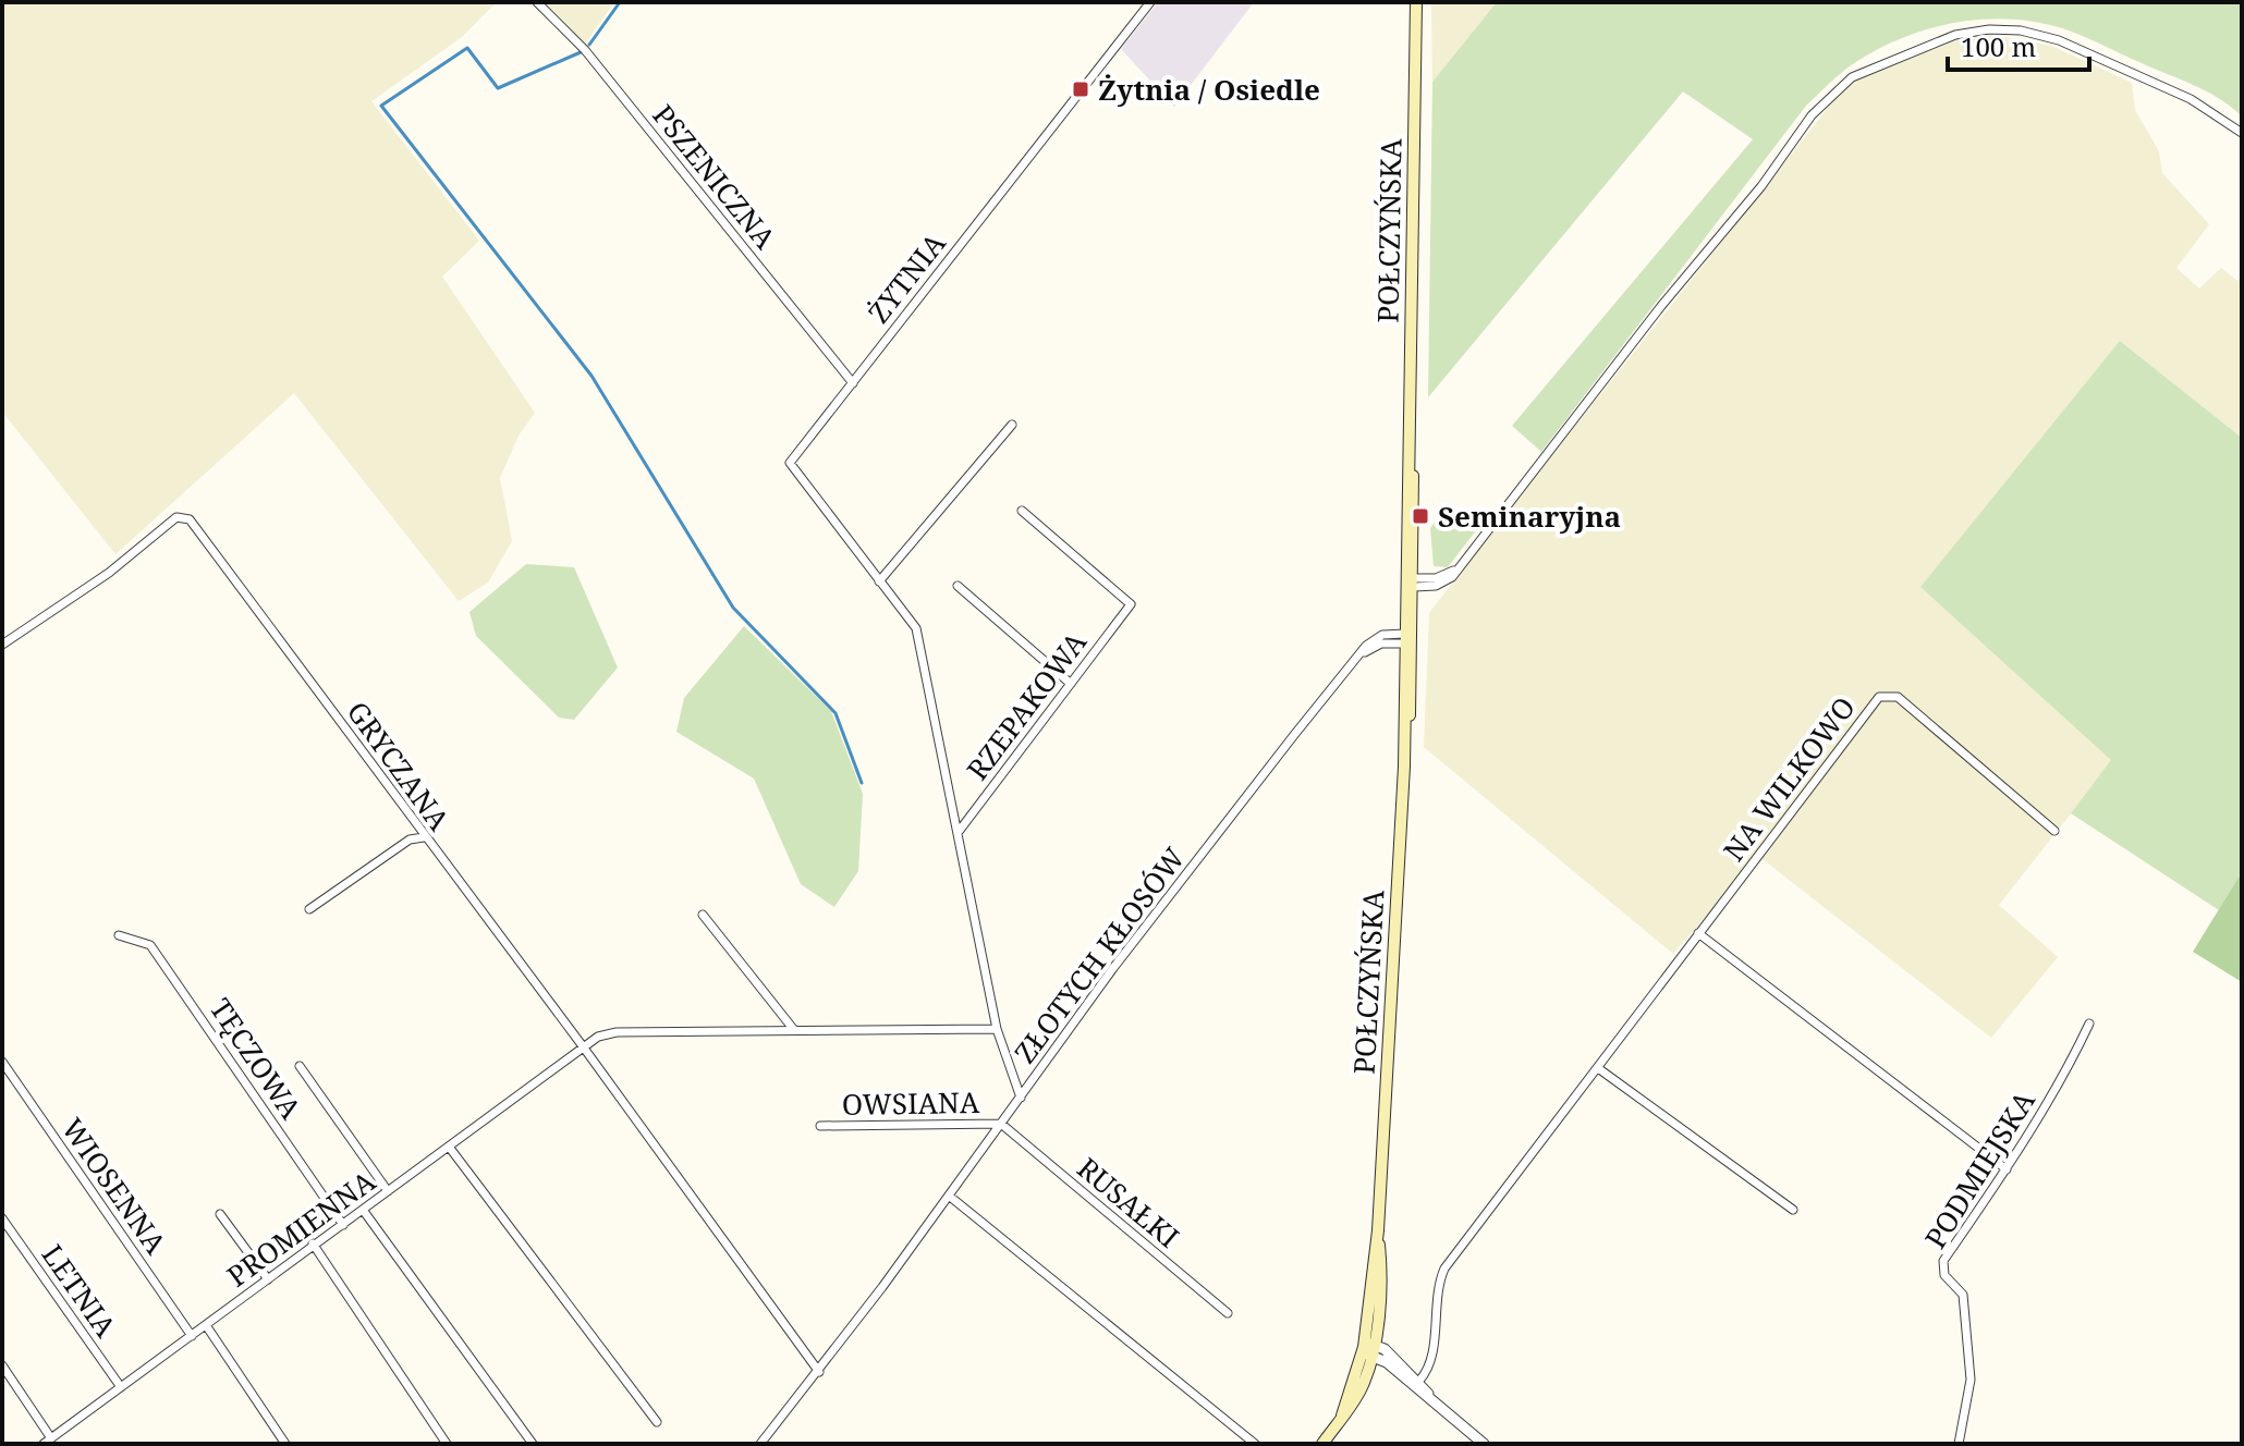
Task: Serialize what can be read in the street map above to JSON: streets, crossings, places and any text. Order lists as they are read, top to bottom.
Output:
{
  "streets": {
    "main road": ["POŁCZYŃSKA"],
    "street": [
      "PSZENICZNA",
      "ŻYTNIA",
      "RZEPAKOWA",
      "GRYCZANA",
      "NA WILKOWO",
      "ZŁOTYCH KŁOSÓW",
      "TĘCZOWA",
      "OWSIANA",
      "PODMIEJSKA",
      "WIOSENNA",
      "RUSAŁKI",
      "PROMIENNA",
      "LETNIA"
    ]
  },
  "crossings": [
    ["PSZENICZNA", "ŻYTNIA"],
    ["POŁCZYŃSKA", "ZŁOTYCH KŁOSÓW"],
    ["ŻYTNIA", "RZEPAKOWA"],
    ["ŻYTNIA", "ZŁOTYCH KŁOSÓW"],
    ["GRYCZANA", "ZŁOTYCH KŁOSÓW"],
    ["GRYCZANA", "PROMIENNA"],
    ["ZŁOTYCH KŁOSÓW", "OWSIANA"],
    ["ZŁOTYCH KŁOSÓW", "RUSAŁKI"],
    ["TĘCZOWA", "PROMIENNA"],
    ["OWSIANA", "RUSAŁKI"],
    ["WIOSENNA", "PROMIENNA"],
    ["PROMIENNA", "LETNIA"]
  ],
  "places": {
    "transit": ["Żytnia / Osiedle", "Seminaryjna"]
  },
  "scale_bar": "100 m"
}
